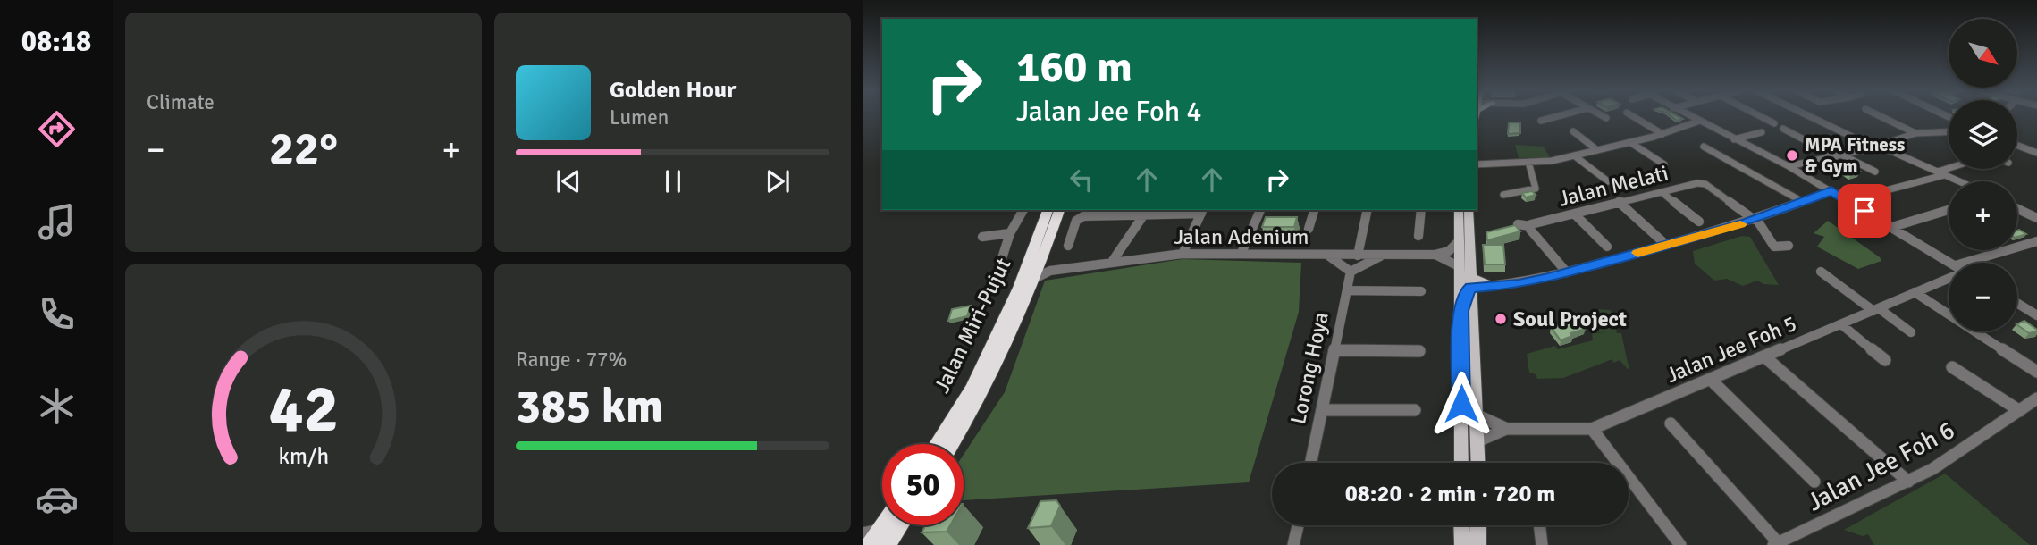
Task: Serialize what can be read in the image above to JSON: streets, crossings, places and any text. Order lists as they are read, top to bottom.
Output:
{
  "streets": {
    "highway": ["Jalan Miri-Pujut"],
    "street": [
      "Jalan Melati",
      "Jalan Adenium",
      "Jalan Jee Foh 5",
      "Lorong Hoya",
      "Jalan Jee Foh 6"
    ]
  },
  "crossings": [
    ["Jalan Adenium", "Jalan Miri-Pujut"]
  ],
  "places": ["MPA Fitness & Gym", "Soul Project"],
  "north": "bottom right",
  "page": {
    "tabs": "08:18",
    "tile": [
      "Climate",
      ["Range · 77%", "385 km"]
    ],
    "map_buttons": ["+", "−"],
    "turn": ["160 m", "Jalan Jee Foh 4"],
    "song": ["Golden Hour", "Lumen"],
    "heat": ["−", "22°", "+"],
    "limit": "50",
    "trip": "08:20 · 2 min · 720 m",
    "gauge": ["42", "km/h"]
  }
}
